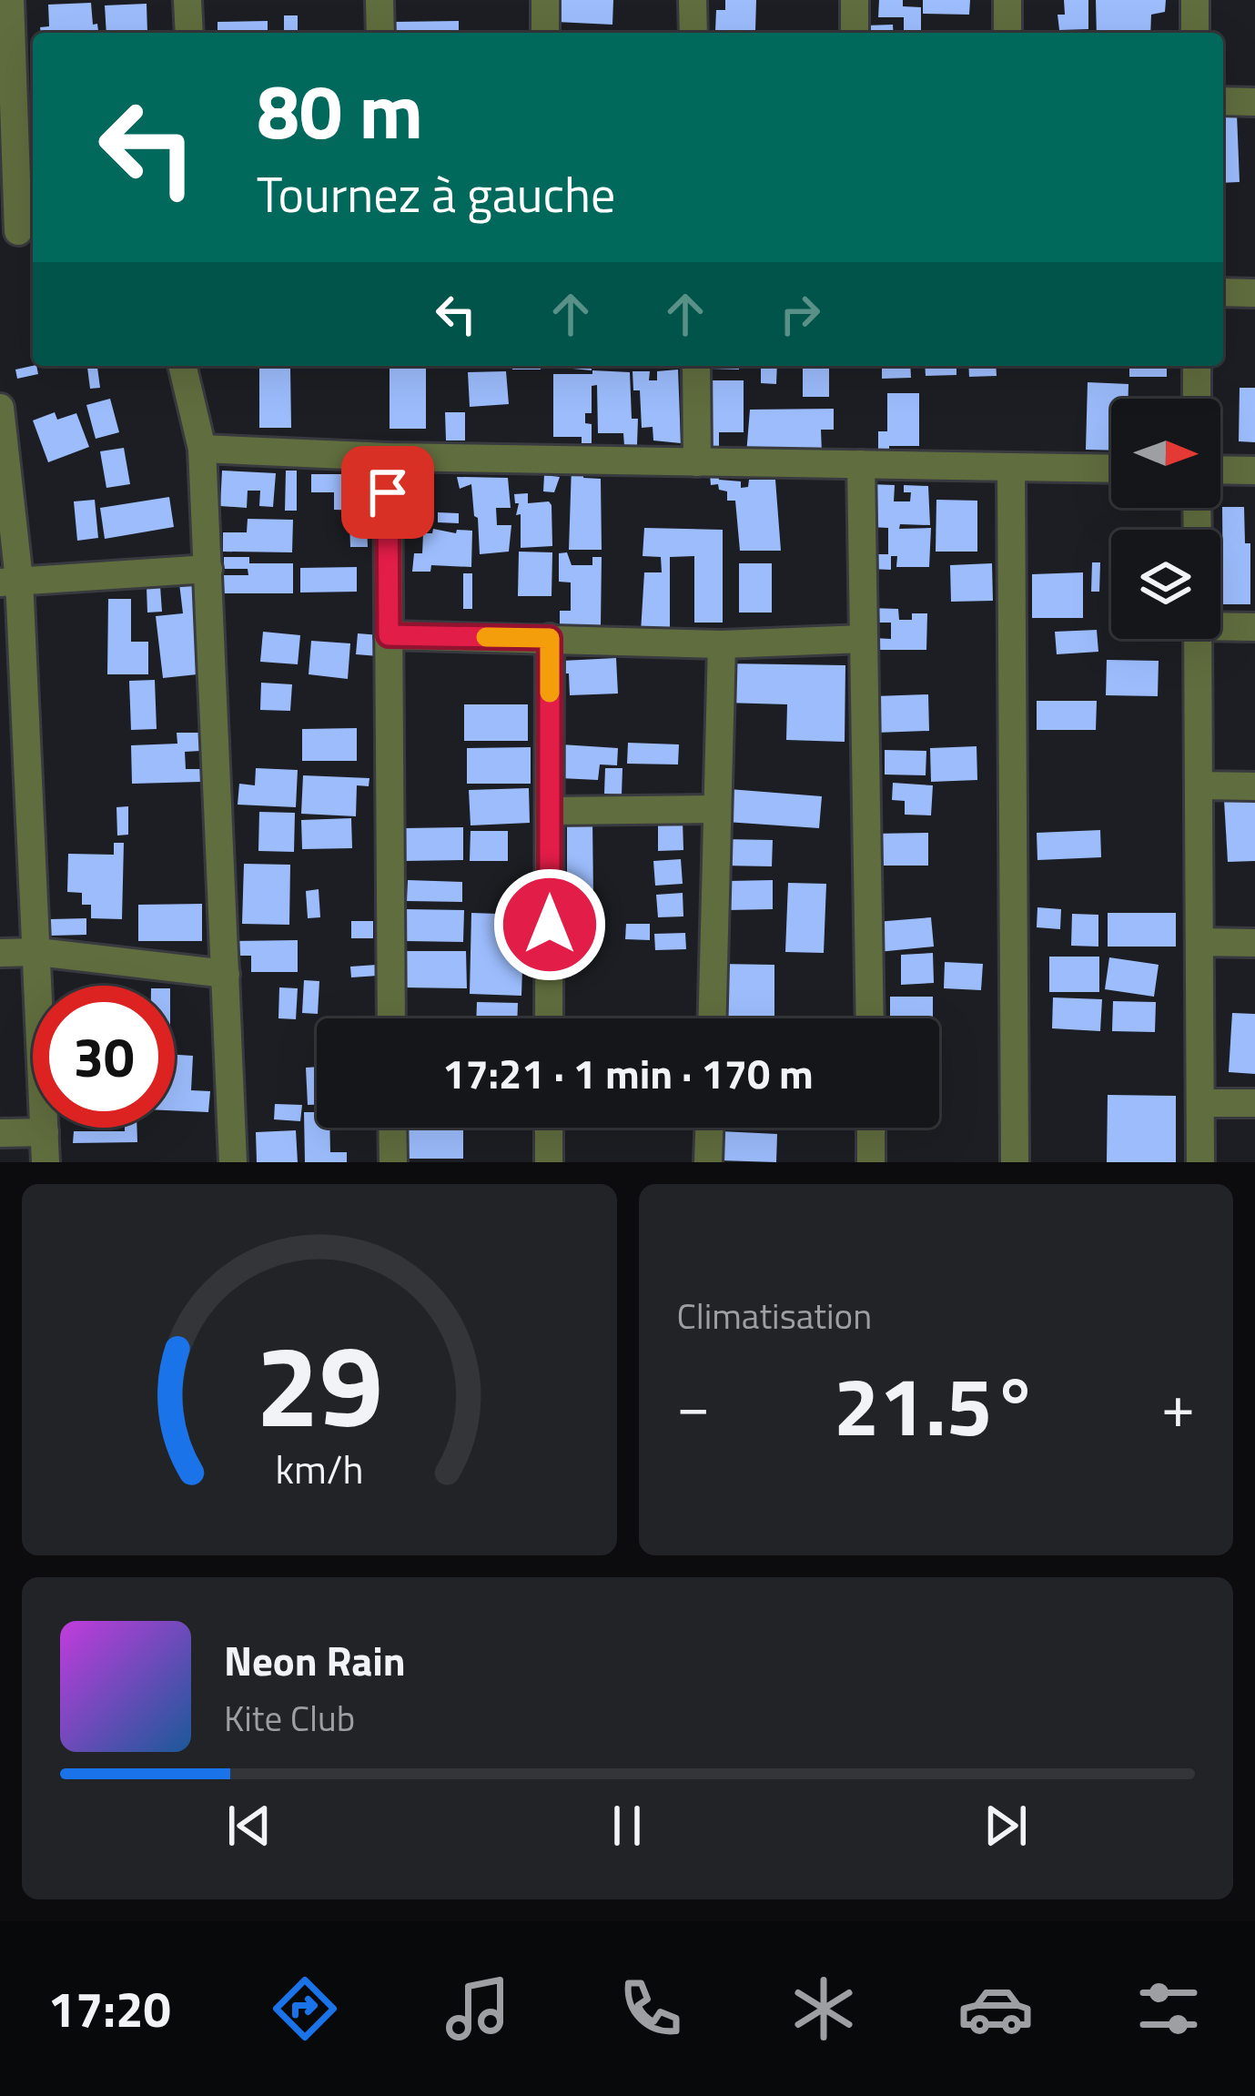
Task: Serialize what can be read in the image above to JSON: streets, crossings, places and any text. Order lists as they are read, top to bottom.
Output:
{
  "north": "right",
  "page": {
    "turn": ["80 m", "Tournez à gauche"],
    "limit": "30",
    "trip": "17:21 · 1 min · 170 m",
    "tile": "Climatisation",
    "heat": ["−", "21.5°", "+"],
    "song": ["Neon Rain", "Kite Club"],
    "tabs": "17:20",
    "gauge": ["29", "km/h"]
  }
}
